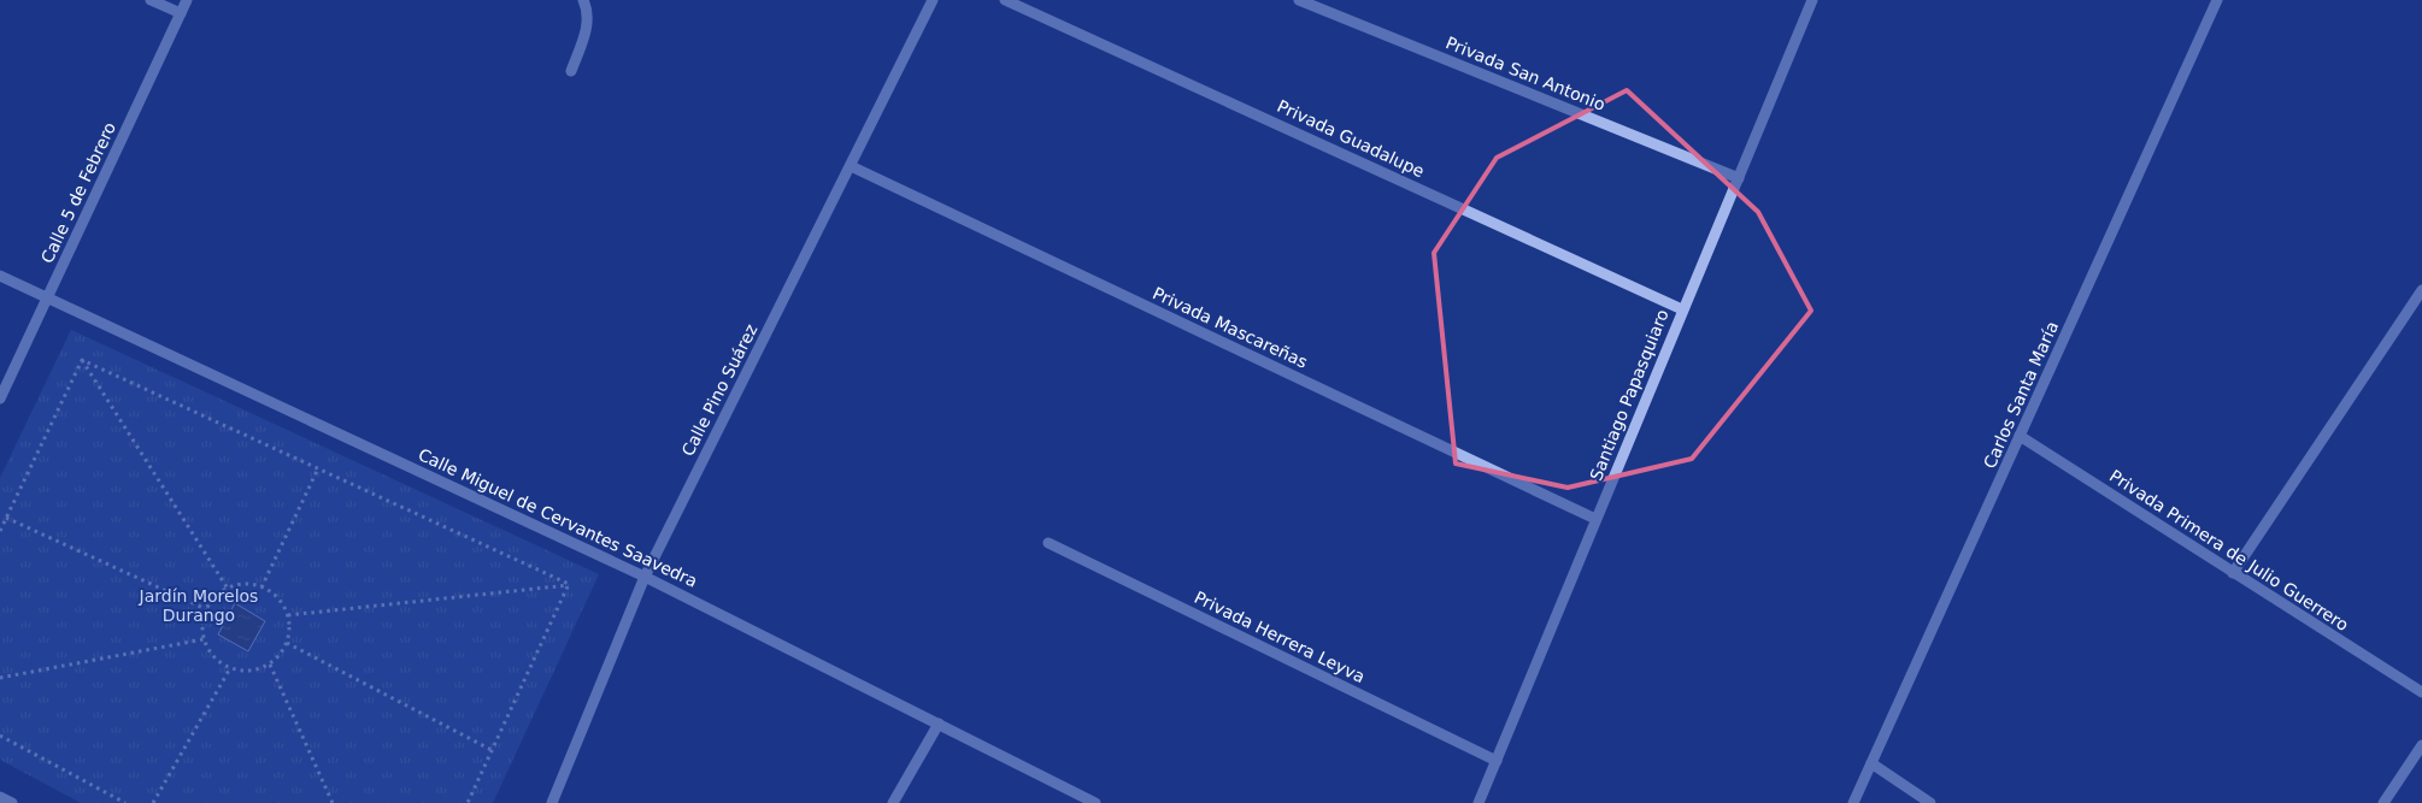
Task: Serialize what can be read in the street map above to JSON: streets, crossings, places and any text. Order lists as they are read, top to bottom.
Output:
{
  "streets": {
    "street": [
      "Privada San Antonio",
      "Privada Guadalupe",
      "Calle 5 de Febrero",
      "Privada Mascareñas",
      "Calle Pino Suárez",
      "Santiago Papasquiaro",
      "Carlos Santa María",
      "Calle Miguel de Cervantes Saavedra",
      "Privada Primera de Julio Guerrero",
      "Privada Herrera Leyva"
    ]
  },
  "crossings": [
    ["Privada San Antonio", "Santiago Papasquiaro"],
    ["Privada Guadalupe", "Santiago Papasquiaro"],
    ["Calle 5 de Febrero", "Calle Miguel de Cervantes Saavedra"],
    ["Privada Mascareñas", "Calle Pino Suárez"],
    ["Privada Mascareñas", "Santiago Papasquiaro"],
    ["Calle Pino Suárez", "Calle Miguel de Cervantes Saavedra"],
    ["Santiago Papasquiaro", "Privada Herrera Leyva"],
    ["Carlos Santa María", "Privada Primera de Julio Guerrero"]
  ],
  "parks": ["Jardín Morelos Durango"]
}
